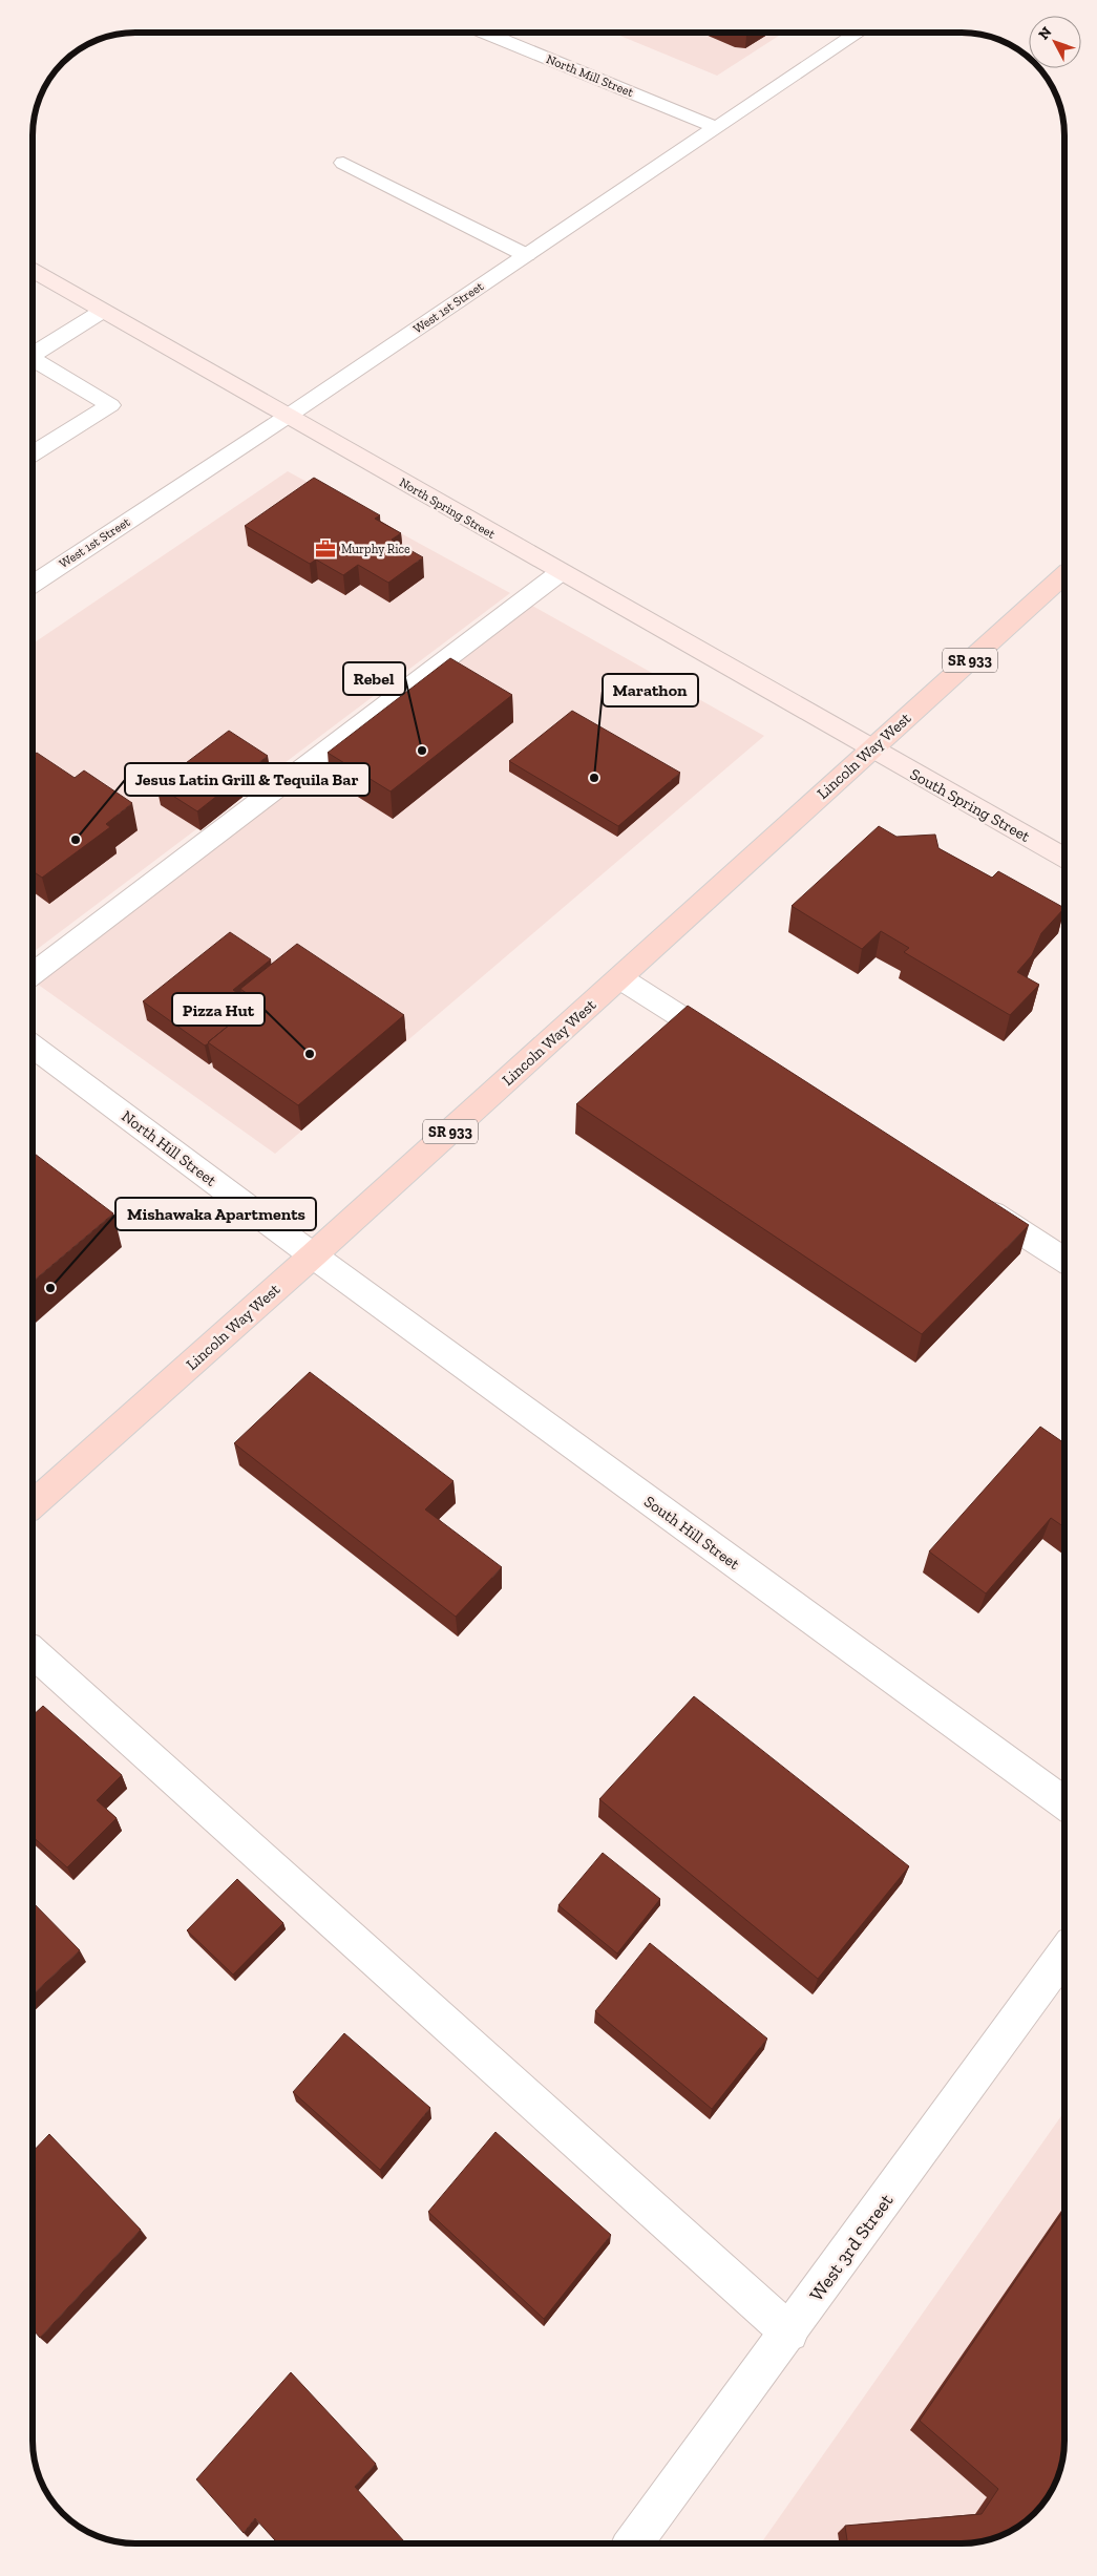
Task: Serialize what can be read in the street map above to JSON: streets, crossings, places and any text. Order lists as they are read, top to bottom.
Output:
{
  "streets": {
    "main road": ["SR 933", "Lincoln Way West"],
    "street": [
      "North Mill Street",
      "West 1st Street",
      "North Spring Street",
      "South Spring Street",
      "North Hill Street",
      "South Hill Street",
      "West 3rd Street"
    ]
  },
  "crossings": [
    ["North Mill Street", "West 1st Street"],
    ["West 1st Street", "North Spring Street"],
    ["North Spring Street", "Lincoln Way West"],
    ["North Spring Street", "South Spring Street"],
    ["Lincoln Way West", "South Spring Street"],
    ["Lincoln Way West", "North Hill Street"],
    ["Lincoln Way West", "South Hill Street"],
    ["North Hill Street", "South Hill Street"]
  ],
  "places": {
    "office": ["Murphy Rice"],
    "other": [
      "Rebel",
      "Marathon",
      "Jesus Latin Grill & Tequila Bar",
      "Pizza Hut",
      "Mishawaka Apartments"
    ]
  },
  "north": "top left"
}
